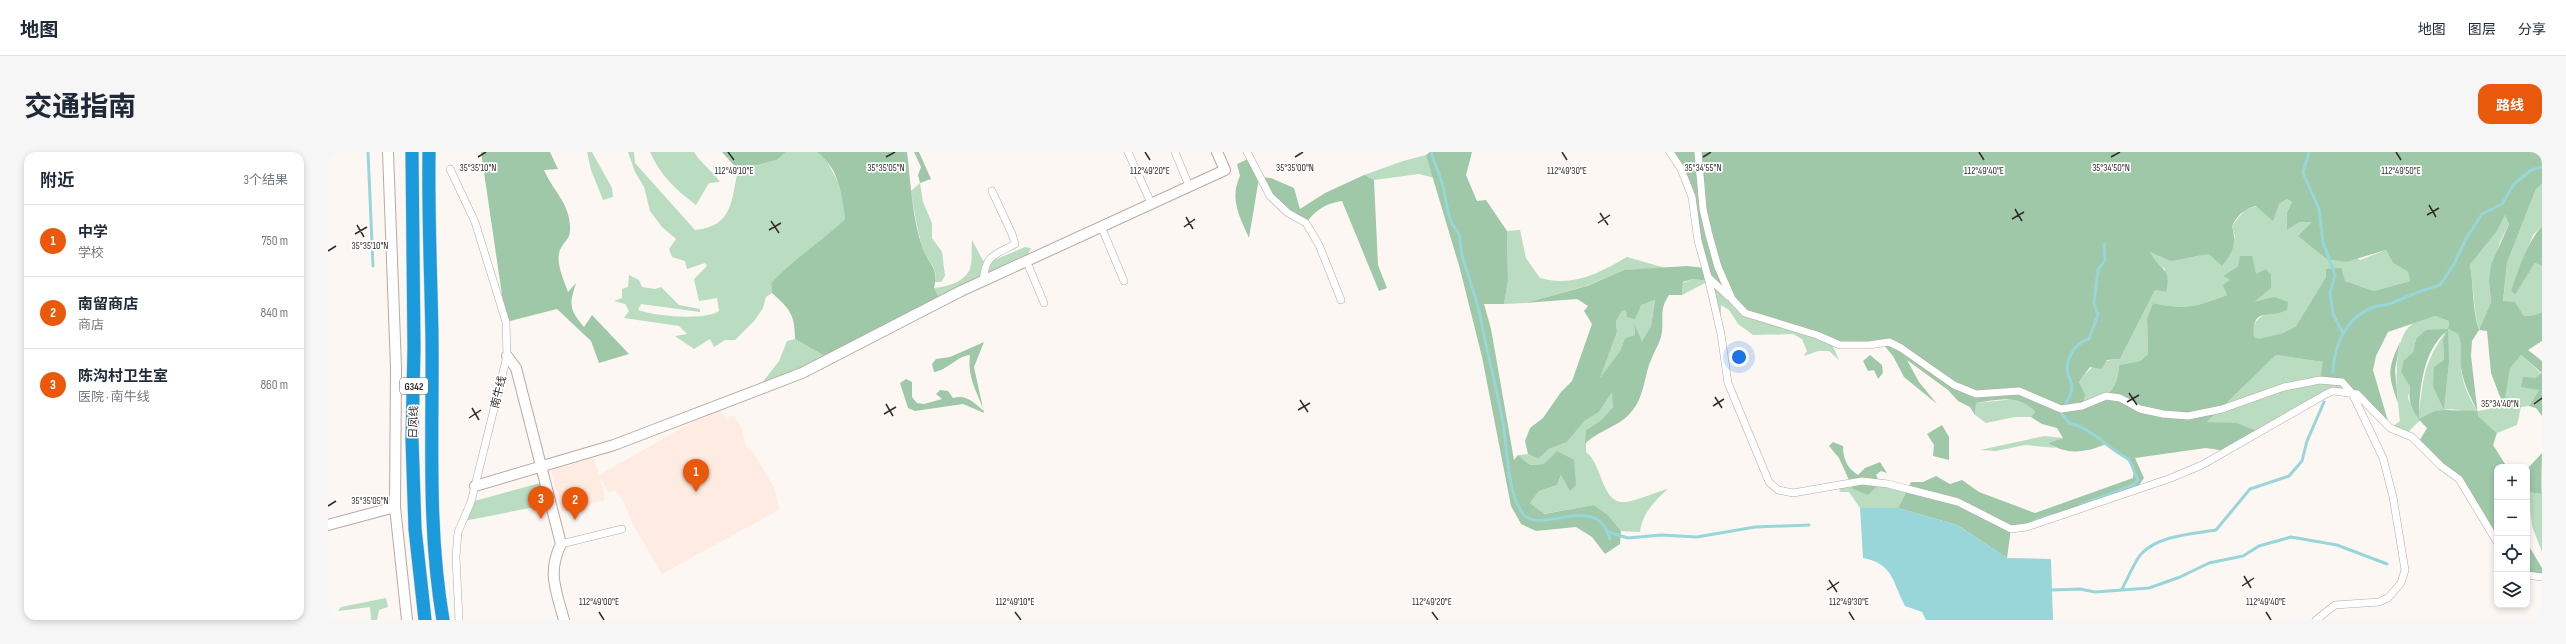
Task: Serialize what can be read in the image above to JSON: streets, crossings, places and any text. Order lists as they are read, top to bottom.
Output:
{
  "streets": {
    "highway": ["G342", "日凤线"],
    "street": ["南牛线"]
  },
  "page": {
    "header": "地图",
    "nav": ["地图", "图层", "分享"],
    "title": "交通指南",
    "buttons": "路线",
    "heading": ["附近", "3个结果"],
    "list": [
      {
        "mark": "1",
        "name": "中学",
        "note": "学校",
        "value": "750 m"
      },
      {
        "mark": "2",
        "name": "南留商店",
        "note": "商店",
        "value": "840 m"
      },
      {
        "mark": "3",
        "name": "陈沟村卫生室",
        "note": "医院 · 南牛线",
        "value": "860 m"
      }
    ],
    "pins": ["1", "3", "2"],
    "map_buttons": ["+", "−"]
  },
  "coordinates": [
    "35°35'10\"N",
    "35°34'50\"N",
    "35°35'05\"N",
    "35°35'00\"N",
    "35°34'55\"N",
    "112°49'10\"E",
    "112°49'20\"E",
    "112°49'30\"E",
    "112°49'40\"E",
    "112°49'50\"E",
    "35°34'40\"N",
    "112°49'00\"E"
  ]
}
